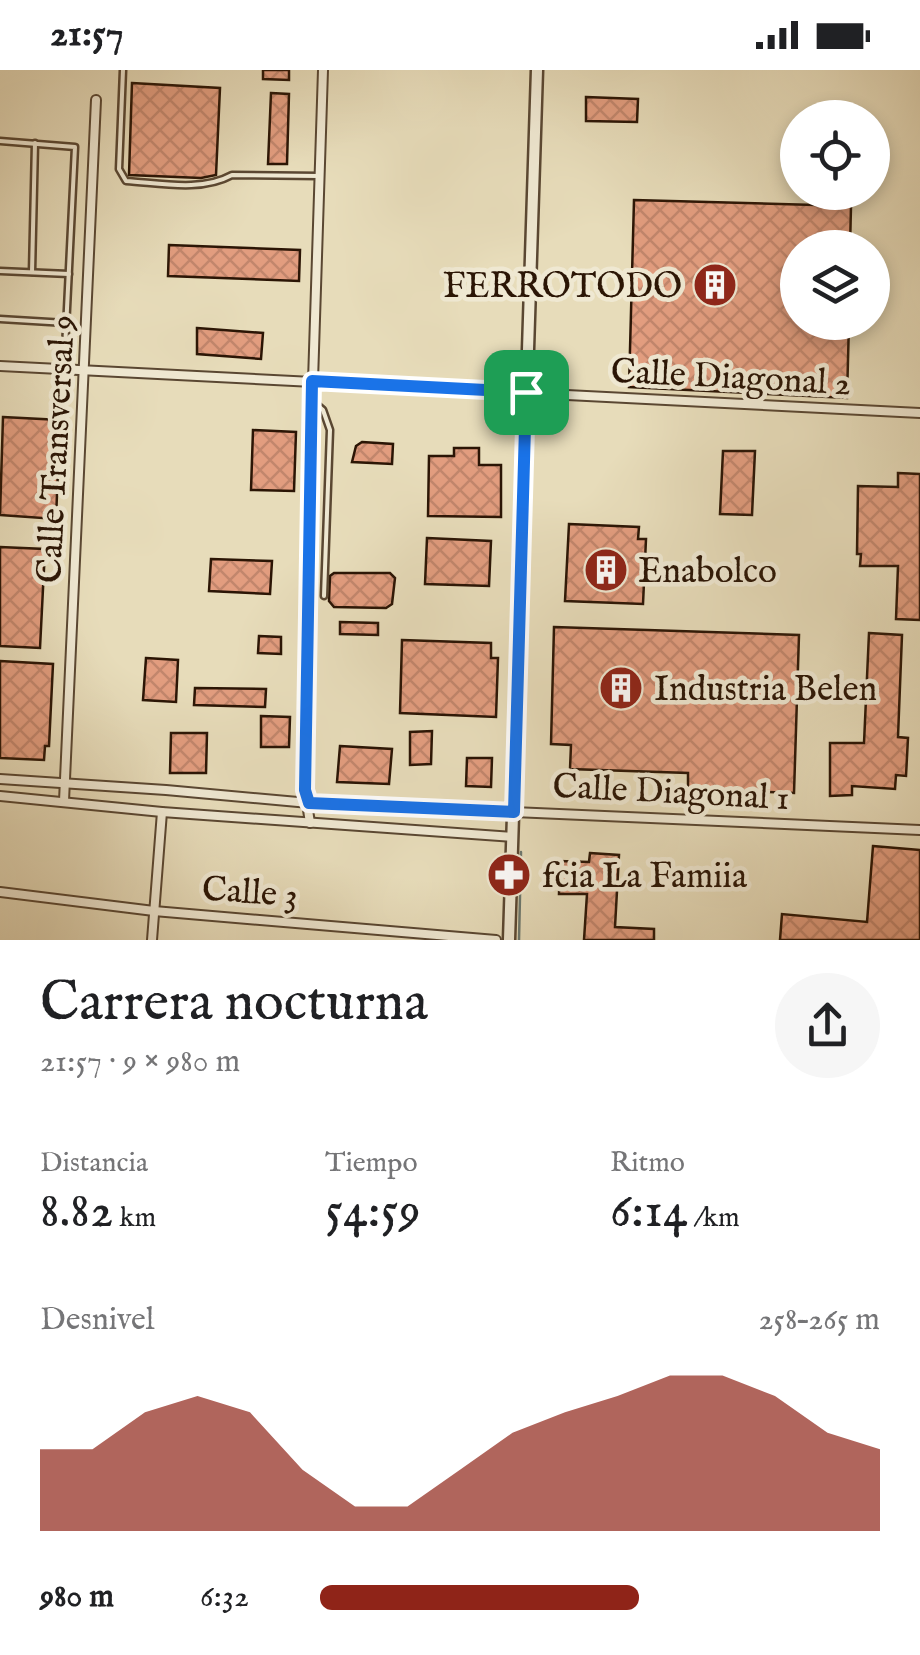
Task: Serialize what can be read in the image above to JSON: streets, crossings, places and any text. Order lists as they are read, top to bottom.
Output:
{
  "streets": {
    "street": [
      "Calle Diagonal 2",
      "Calle Transversal 9",
      "Calle Diagonal 1",
      "Calle 3"
    ]
  },
  "crossings": [
    ["Calle Diagonal 2", "Calle Transversal 9"],
    ["Calle Transversal 9", "Calle Diagonal 1"]
  ],
  "places": {
    "building": ["FERROTODO", "Enabolco", "Industria Belen"],
    "pharmacy": ["fcia La Famiia"]
  },
  "page": {
    "status": "21:57",
    "heading": ["Carrera nocturna", "21:57 · 9 × 980 m"],
    "stats": [
      ["Distancia", "8.82 km"],
      ["Tiempo", "54:59"],
      ["Ritmo", "6:14 /km"]
    ],
    "chart": ["Desnivel", "258–265 m"],
    "list": [
      {
        "name": "980 m",
        "note": "6:32"
      }
    ]
  }
}
